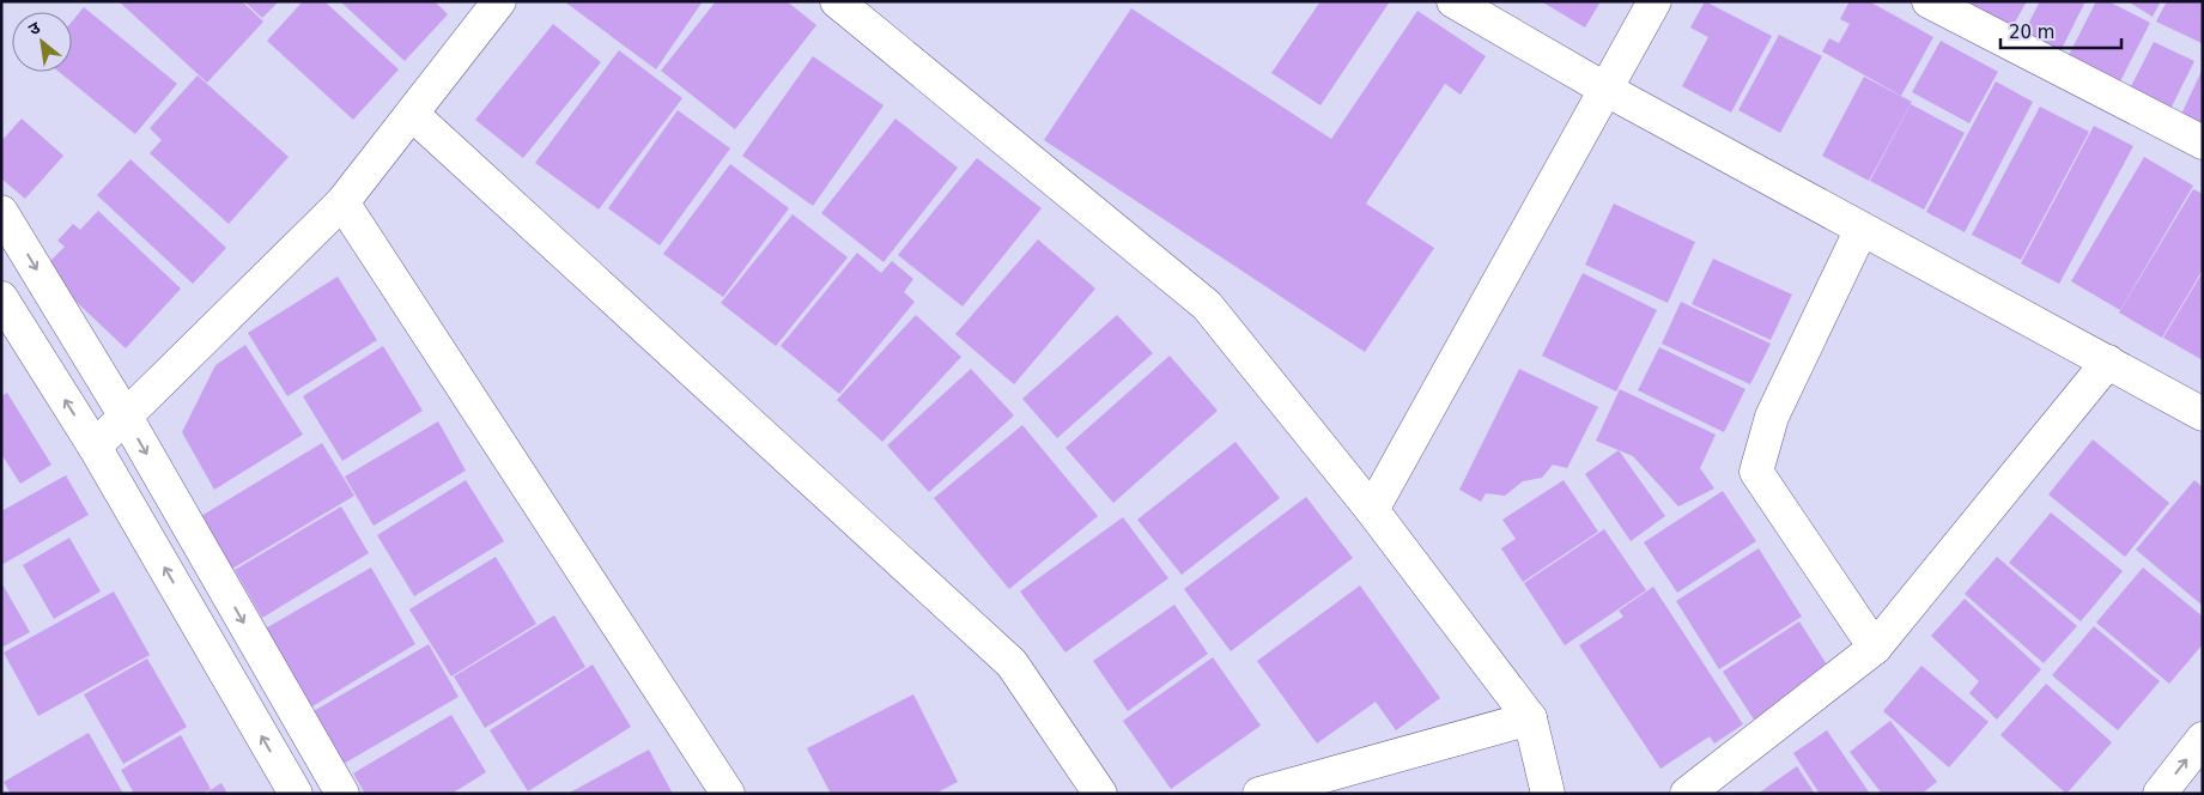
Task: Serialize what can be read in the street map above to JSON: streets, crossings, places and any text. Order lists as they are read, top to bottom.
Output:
{
  "scale_bar": "20 m",
  "north": "top left"
}
